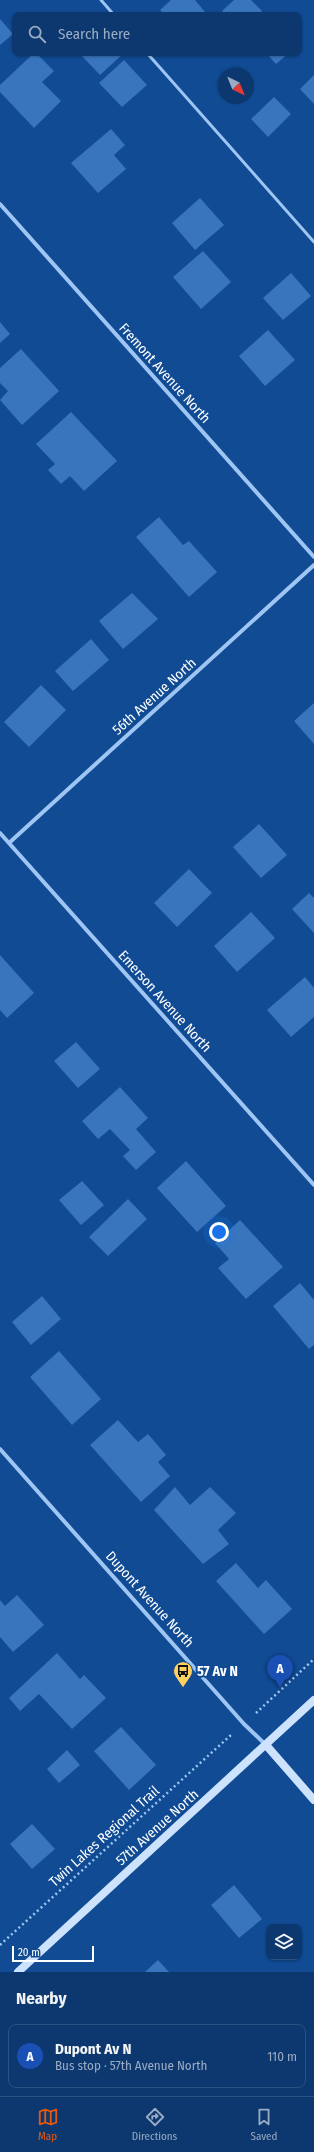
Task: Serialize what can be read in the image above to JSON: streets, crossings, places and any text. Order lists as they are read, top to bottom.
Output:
{
  "streets": {
    "street": [
      "Fremont Avenue North",
      "56th Avenue North",
      "Emerson Avenue North",
      "Dupont Avenue North",
      "57th Avenue North"
    ],
    "path": ["Twin Lakes Regional Trail"]
  },
  "crossings": [
    ["56th Avenue North", "Emerson Avenue North"],
    ["Dupont Avenue North", "57th Avenue North"]
  ],
  "places": {
    "bus stop": ["57 Av N"]
  },
  "scale_bar": "20 m",
  "north": "bottom right",
  "page": {
    "search": "Search here",
    "pins": "A",
    "scale": "20 m",
    "heading": "Nearby",
    "list": [
      {
        "mark": "A",
        "name": "Dupont Av N",
        "note": "Bus stop · 57th Avenue North",
        "value": "110 m"
      }
    ],
    "nav": ["Map", "Directions", "Saved"]
  }
}
